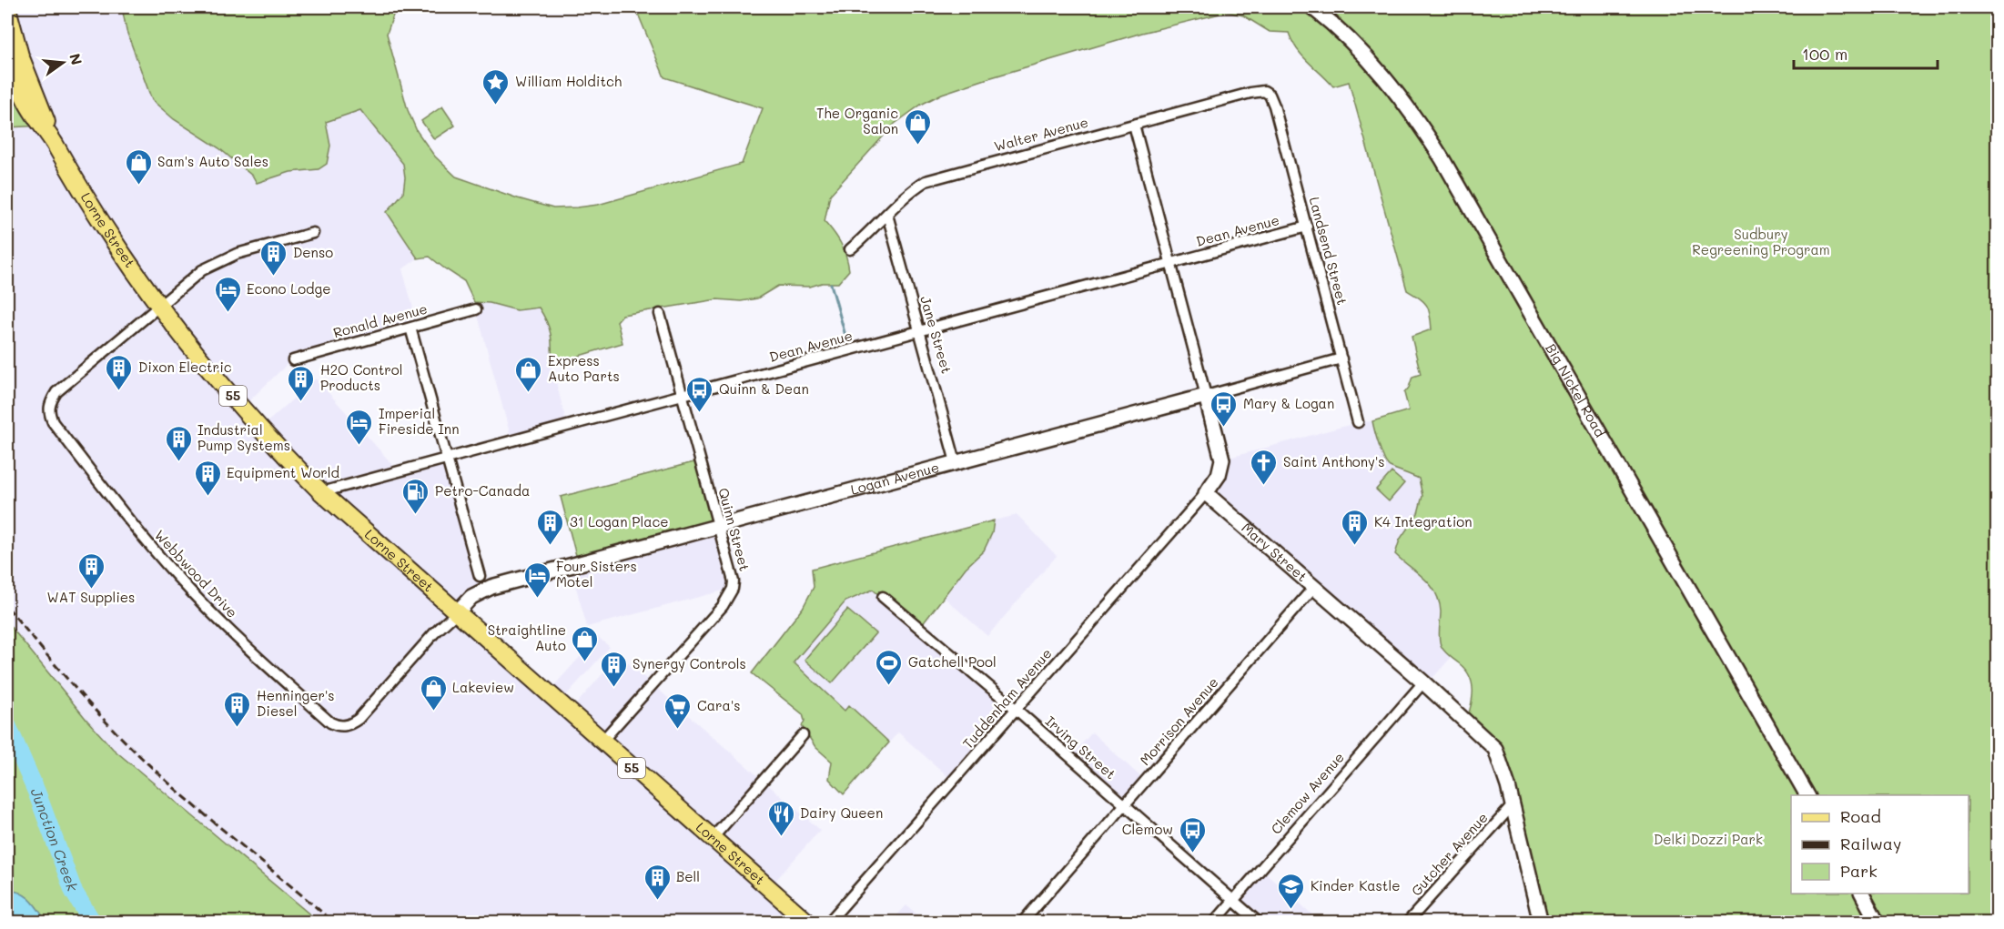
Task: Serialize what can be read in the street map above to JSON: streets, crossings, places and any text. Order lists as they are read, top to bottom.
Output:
{
  "streets": {
    "main road": ["Lorne Street", "55"],
    "street": [
      "Walter Avenue",
      "Dean Avenue",
      "Landsend Street",
      "Ronald Avenue",
      "Jane Street",
      "Big Nickel Road",
      "Logan Avenue",
      "Quinn Street",
      "Mary Street",
      "Webbwood Drive",
      "Tuddenham Avenue",
      "Morrison Avenue",
      "Irving Street",
      "Clemow Avenue",
      "Gutcher Avenue"
    ]
  },
  "crossings": [
    ["Walter Avenue", "Landsend Street"],
    ["Walter Avenue", "Jane Street"],
    ["Lorne Street", "Dean Avenue"],
    ["Lorne Street", "Logan Avenue"],
    ["Lorne Street", "Quinn Street"],
    ["Lorne Street", "Webbwood Drive"],
    ["Dean Avenue", "Landsend Street"],
    ["Dean Avenue", "Jane Street"],
    ["Dean Avenue", "Quinn Street"],
    ["Landsend Street", "Logan Avenue"],
    ["Jane Street", "Logan Avenue"],
    ["Logan Avenue", "Quinn Street"],
    ["Logan Avenue", "Webbwood Drive"],
    ["Mary Street", "Tuddenham Avenue"],
    ["Mary Street", "Morrison Avenue"],
    ["Mary Street", "Clemow Avenue"],
    ["Mary Street", "Gutcher Avenue"],
    ["Tuddenham Avenue", "Irving Street"],
    ["Morrison Avenue", "Irving Street"],
    ["Irving Street", "Clemow Avenue"]
  ],
  "water": ["Junction Creek"],
  "parks": ["Sudbury Regreening Program", "Delki Dozzi Park"],
  "places": {
    "place": ["William Holditch"],
    "shop": [
      "The Organic Salon",
      "Sam's Auto Sales",
      "Express Auto Parts",
      "Straightline Auto",
      "Lakeview"
    ],
    "building": [
      "Denso",
      "Dixon Electric",
      "H2O Control Products",
      "Industrial Pump Systems",
      "Equipment World",
      "31 Logan Place",
      "K4 Integration",
      "WAT Supplies",
      "Synergy Controls",
      "Henninger's Diesel",
      "Bell"
    ],
    "hotel": ["Econo Lodge", "Imperial Fireside Inn", "Four Sisters Motel"],
    "bus stop": ["Quinn & Dean", "Mary & Logan", "Clemow"],
    "church": ["Saint Anthony's"],
    "fuel station": ["Petro-Canada"],
    "sports": ["Gatchell Pool"],
    "supermarket": ["Cara's"],
    "restaurant": ["Dairy Queen"],
    "school or university": ["Kinder Kastle"]
  },
  "legend": ["Road", "Railway", "Park"],
  "scale_bar": "100 m",
  "north": "right"
}
